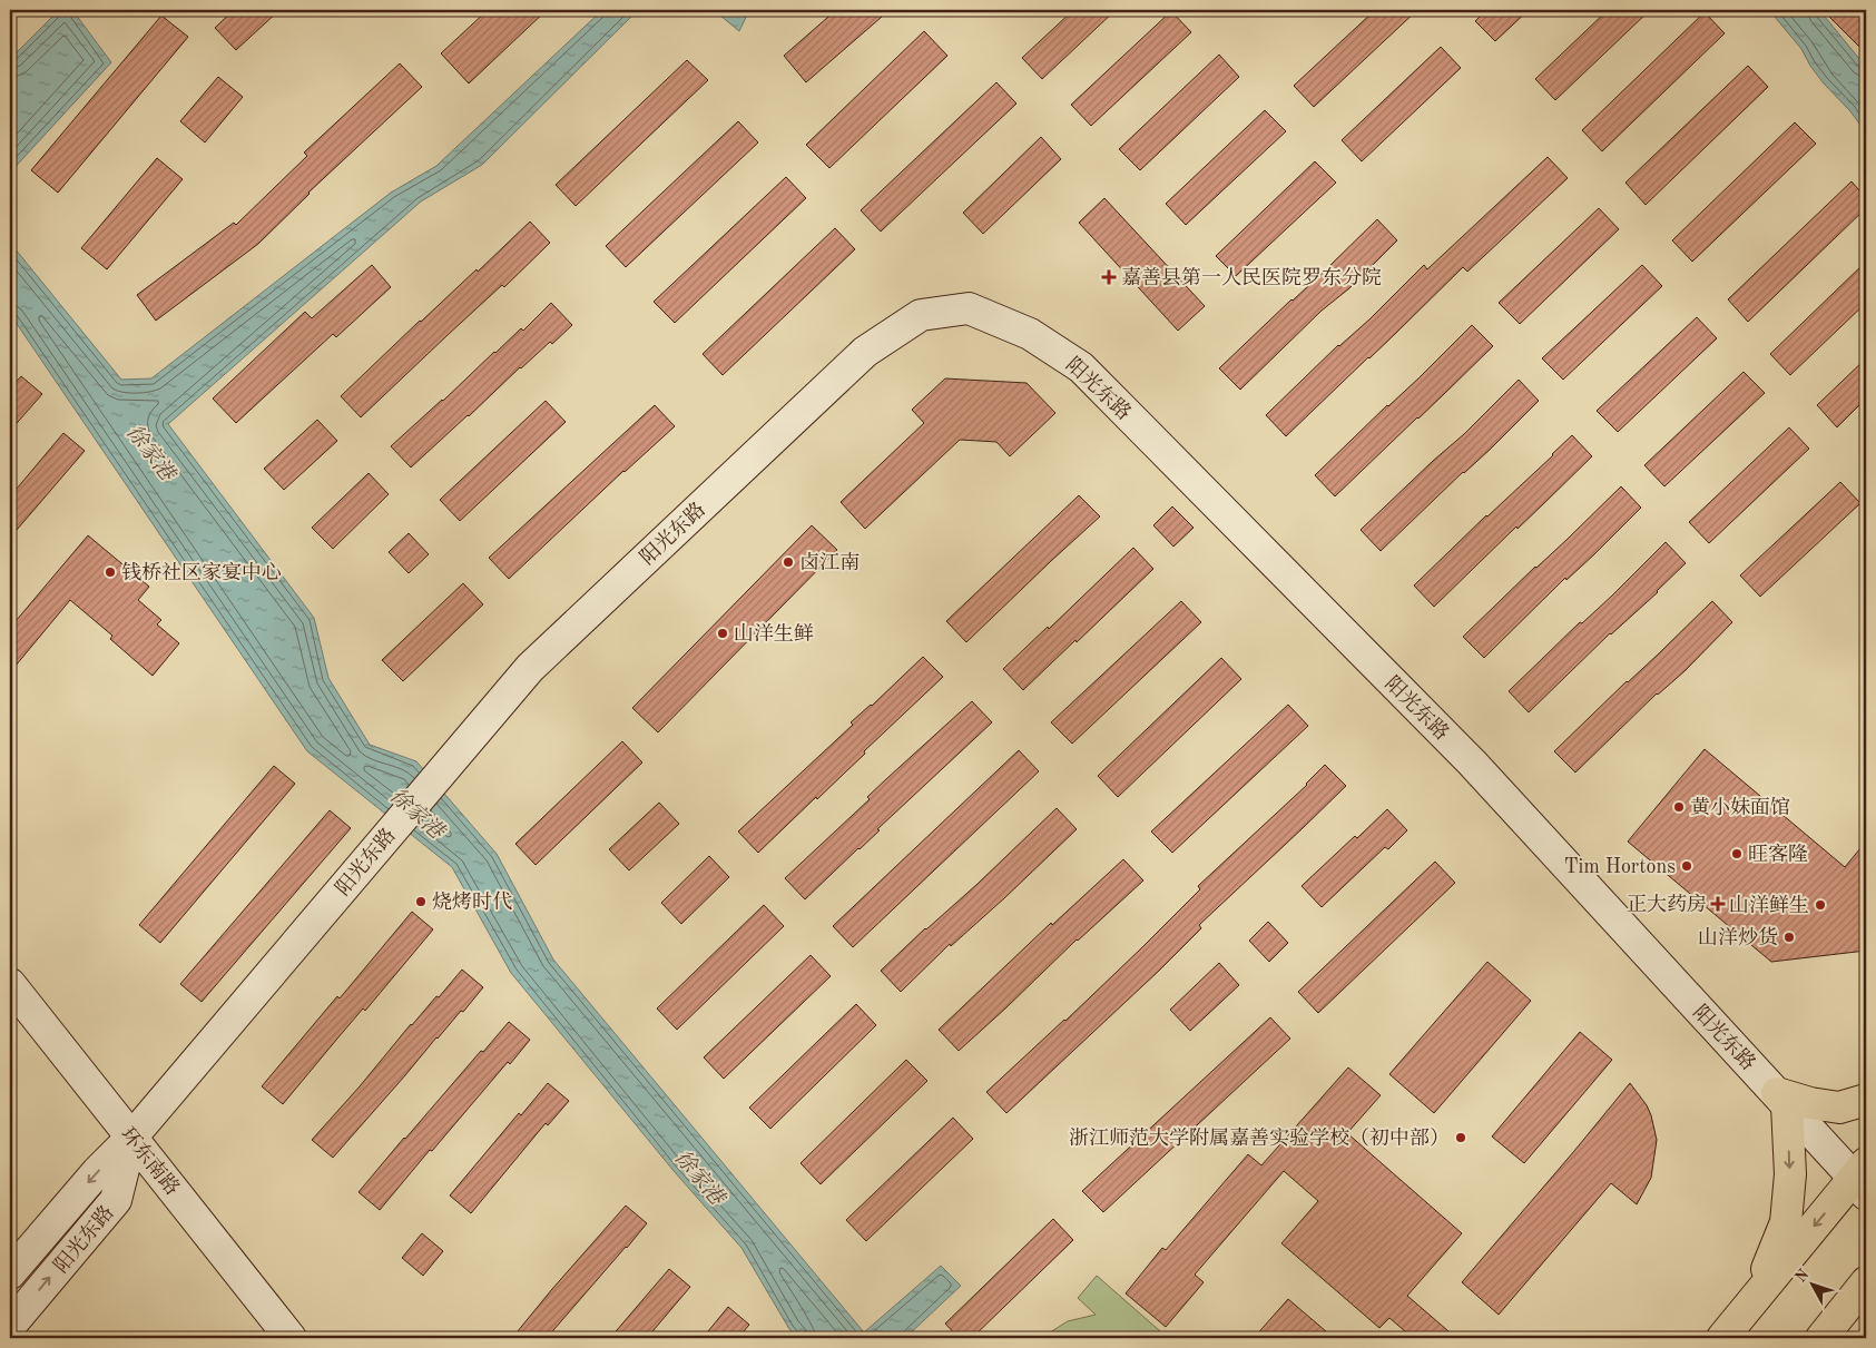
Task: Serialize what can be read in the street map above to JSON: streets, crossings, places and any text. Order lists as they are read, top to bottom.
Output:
{
  "streets": {
    "street": ["阳光东路", "环东南路"]
  },
  "crossings": [
    ["阳光东路", "环东南路"]
  ],
  "water": ["徐家港"],
  "places": {
    "health": ["嘉善县第一人民医院罗东分院", "正大药房"],
    "other": [
      "卤江南",
      "钱桥社区家宴中心",
      "山洋生鲜",
      "黄小妹面馆",
      "旺客隆",
      "Tim Hortons",
      "烧烤时代",
      "山洋鲜生",
      "山洋炒货",
      "浙江师范大学附属嘉善实验学校（初中部）"
    ]
  },
  "north": "top left"
}
